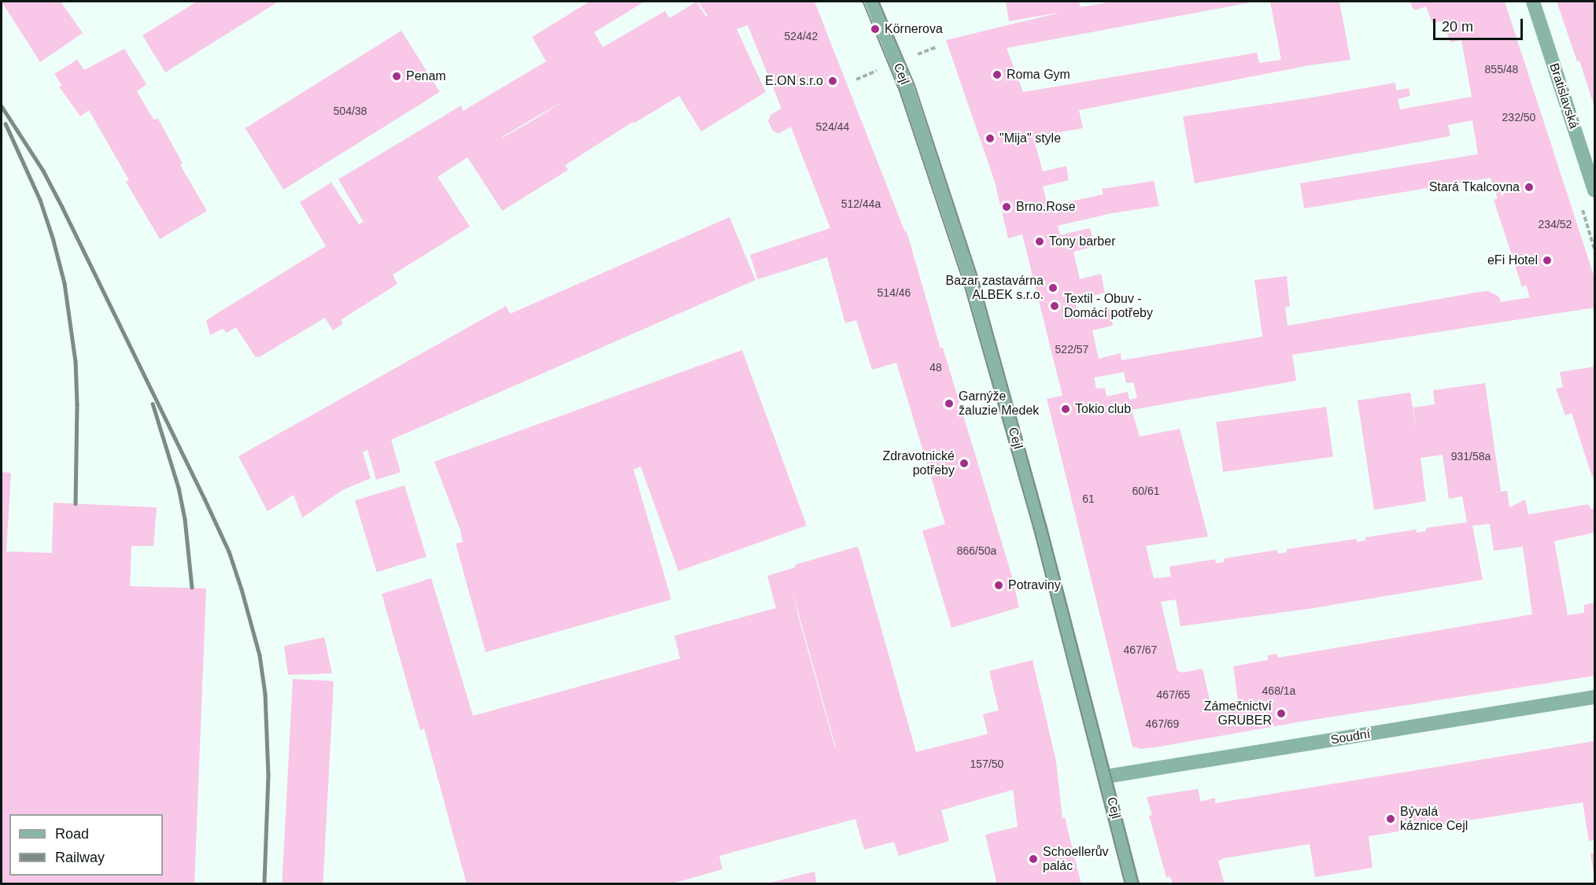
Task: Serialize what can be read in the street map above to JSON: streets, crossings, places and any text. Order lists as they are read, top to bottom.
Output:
{
  "streets": {
    "street": ["Cejl", "Bratislavská", "Soudní"]
  },
  "crossings": [
    ["Cejl", "Soudní"]
  ],
  "places": [
    "Körnerova",
    "Roma Gym",
    "Penam",
    "E.ON s.r.o",
    "\"Mija\" style",
    "Stará Tkalcovna",
    "Brno.Rose",
    "Tony barber",
    "eFi Hotel",
    "Bazar zastavárna ALBEK s.r.o.",
    "Textil - Obuv - Domácí potřeby",
    "Garnýže žaluzie Medek",
    "Tokio club",
    "Zdravotnické potřeby",
    "Potraviny",
    "Zámečnictví GRUBER",
    "Bývalá káznice Cejl",
    "Schoellerův palác"
  ],
  "house_numbers": [
    "524/42",
    "855/48",
    "504/38",
    "232/50",
    "524/44",
    "512/44a",
    "234/52",
    "514/46",
    "522/57",
    "48",
    "931/58a",
    "60/61",
    "61",
    "866/50a",
    "467/67",
    "468/1a",
    "467/65",
    "467/69",
    "157/50"
  ],
  "legend": ["Road", "Railway"],
  "scale_bar": "20 m"
}
